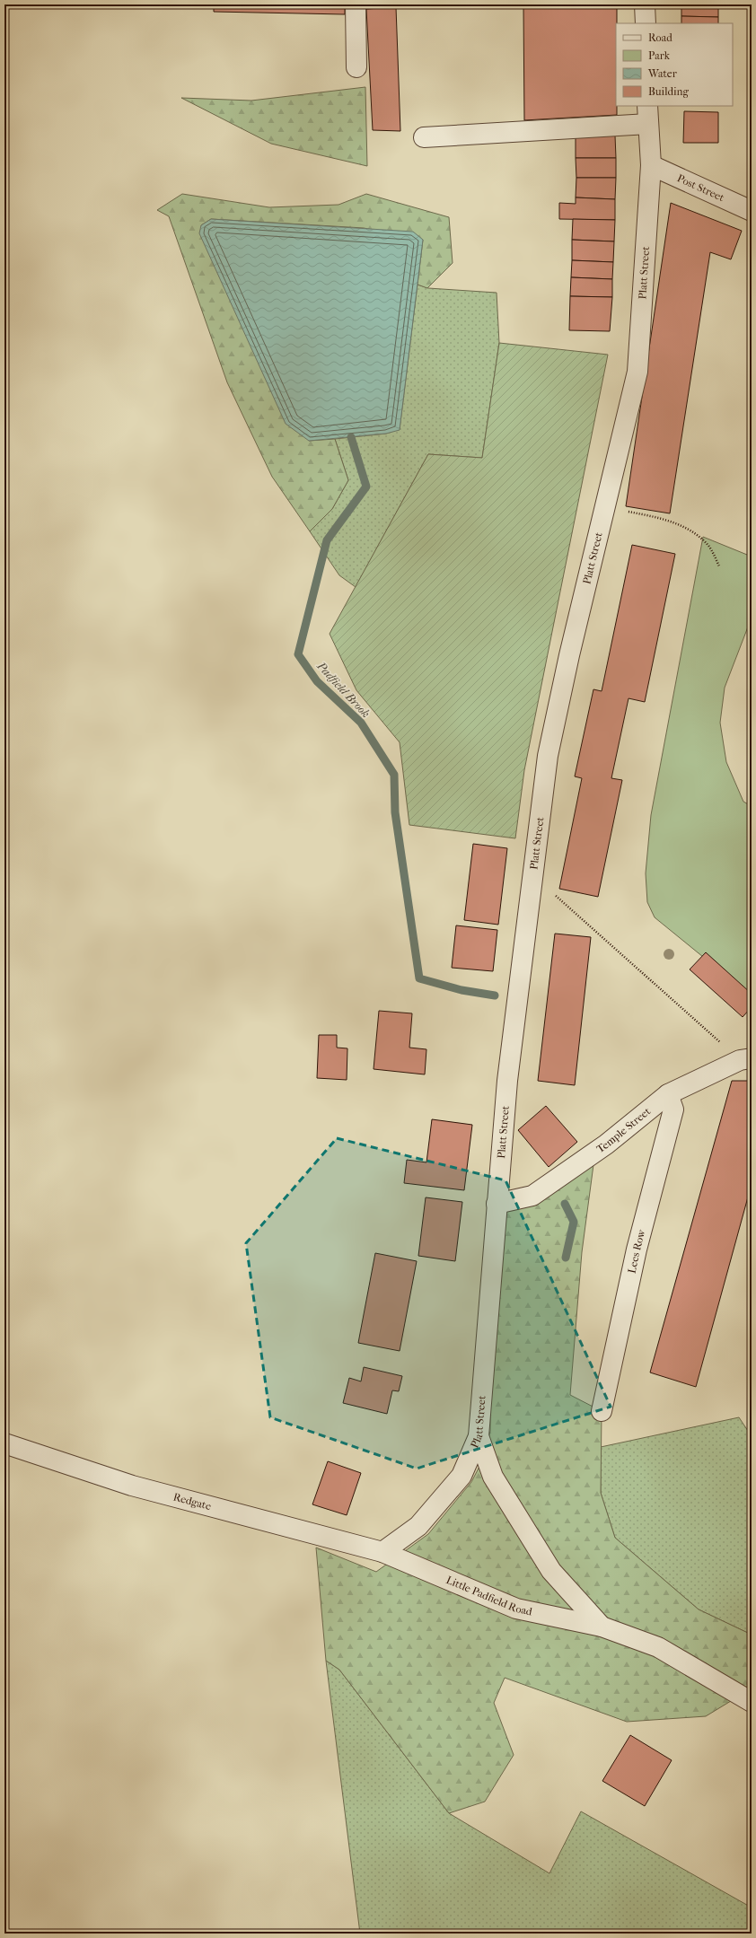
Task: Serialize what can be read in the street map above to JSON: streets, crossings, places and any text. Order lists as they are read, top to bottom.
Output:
{
  "streets": {
    "street": [
      "Post Street",
      "Platt Street",
      "Temple Street",
      "Lees Row",
      "Redgate",
      "Little Padfield Road"
    ]
  },
  "crossings": [
    ["Post Street", "Platt Street"],
    ["Platt Street", "Temple Street"],
    ["Platt Street", "Redgate"],
    ["Platt Street", "Little Padfield Road"],
    ["Temple Street", "Lees Row"],
    ["Redgate", "Little Padfield Road"]
  ],
  "water": ["Padfield Brook"],
  "legend": [
    "Road",
    "Park",
    "Water",
    "Building"
  ]
}
